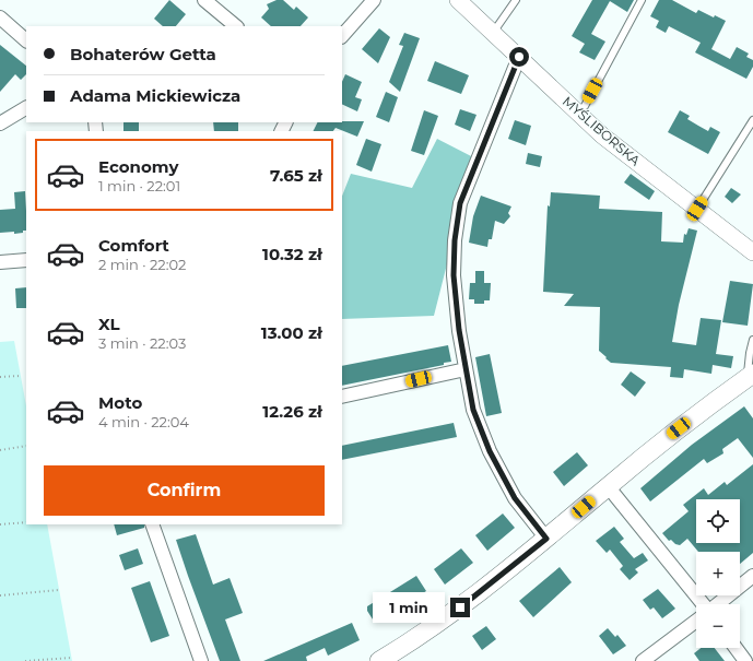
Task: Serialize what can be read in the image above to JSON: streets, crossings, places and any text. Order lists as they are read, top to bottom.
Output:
{
  "streets": {
    "street": ["MYŚLIBORSKA"]
  },
  "page": {
    "banner": ["Bohaterów Getta", "Adama Mickiewicza"],
    "list": [
      {
        "name": "Economy",
        "note": "1 min · 22:01",
        "value": "7.65 zł"
      },
      {
        "name": "Comfort",
        "note": "2 min · 22:02",
        "value": "10.32 zł"
      },
      {
        "name": "XL",
        "note": "3 min · 22:03",
        "value": "13.00 zł"
      },
      {
        "name": "Moto",
        "note": "4 min · 22:04",
        "value": "12.26 zł"
      }
    ],
    "buttons": "Confirm",
    "map_buttons": ["+", "−"],
    "bubble": "1 min"
  }
}
